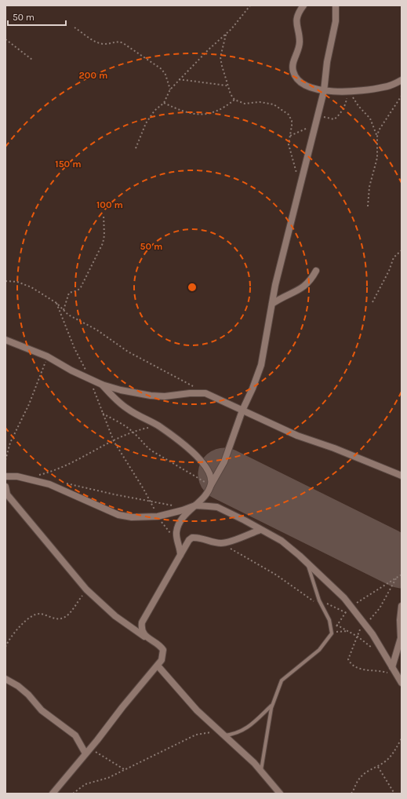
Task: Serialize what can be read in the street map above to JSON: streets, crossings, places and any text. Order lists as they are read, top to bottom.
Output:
{
  "scale_bar": "50 m",
  "rings": [
    "200 m",
    "150 m",
    "100 m",
    "50 m"
  ]
}
